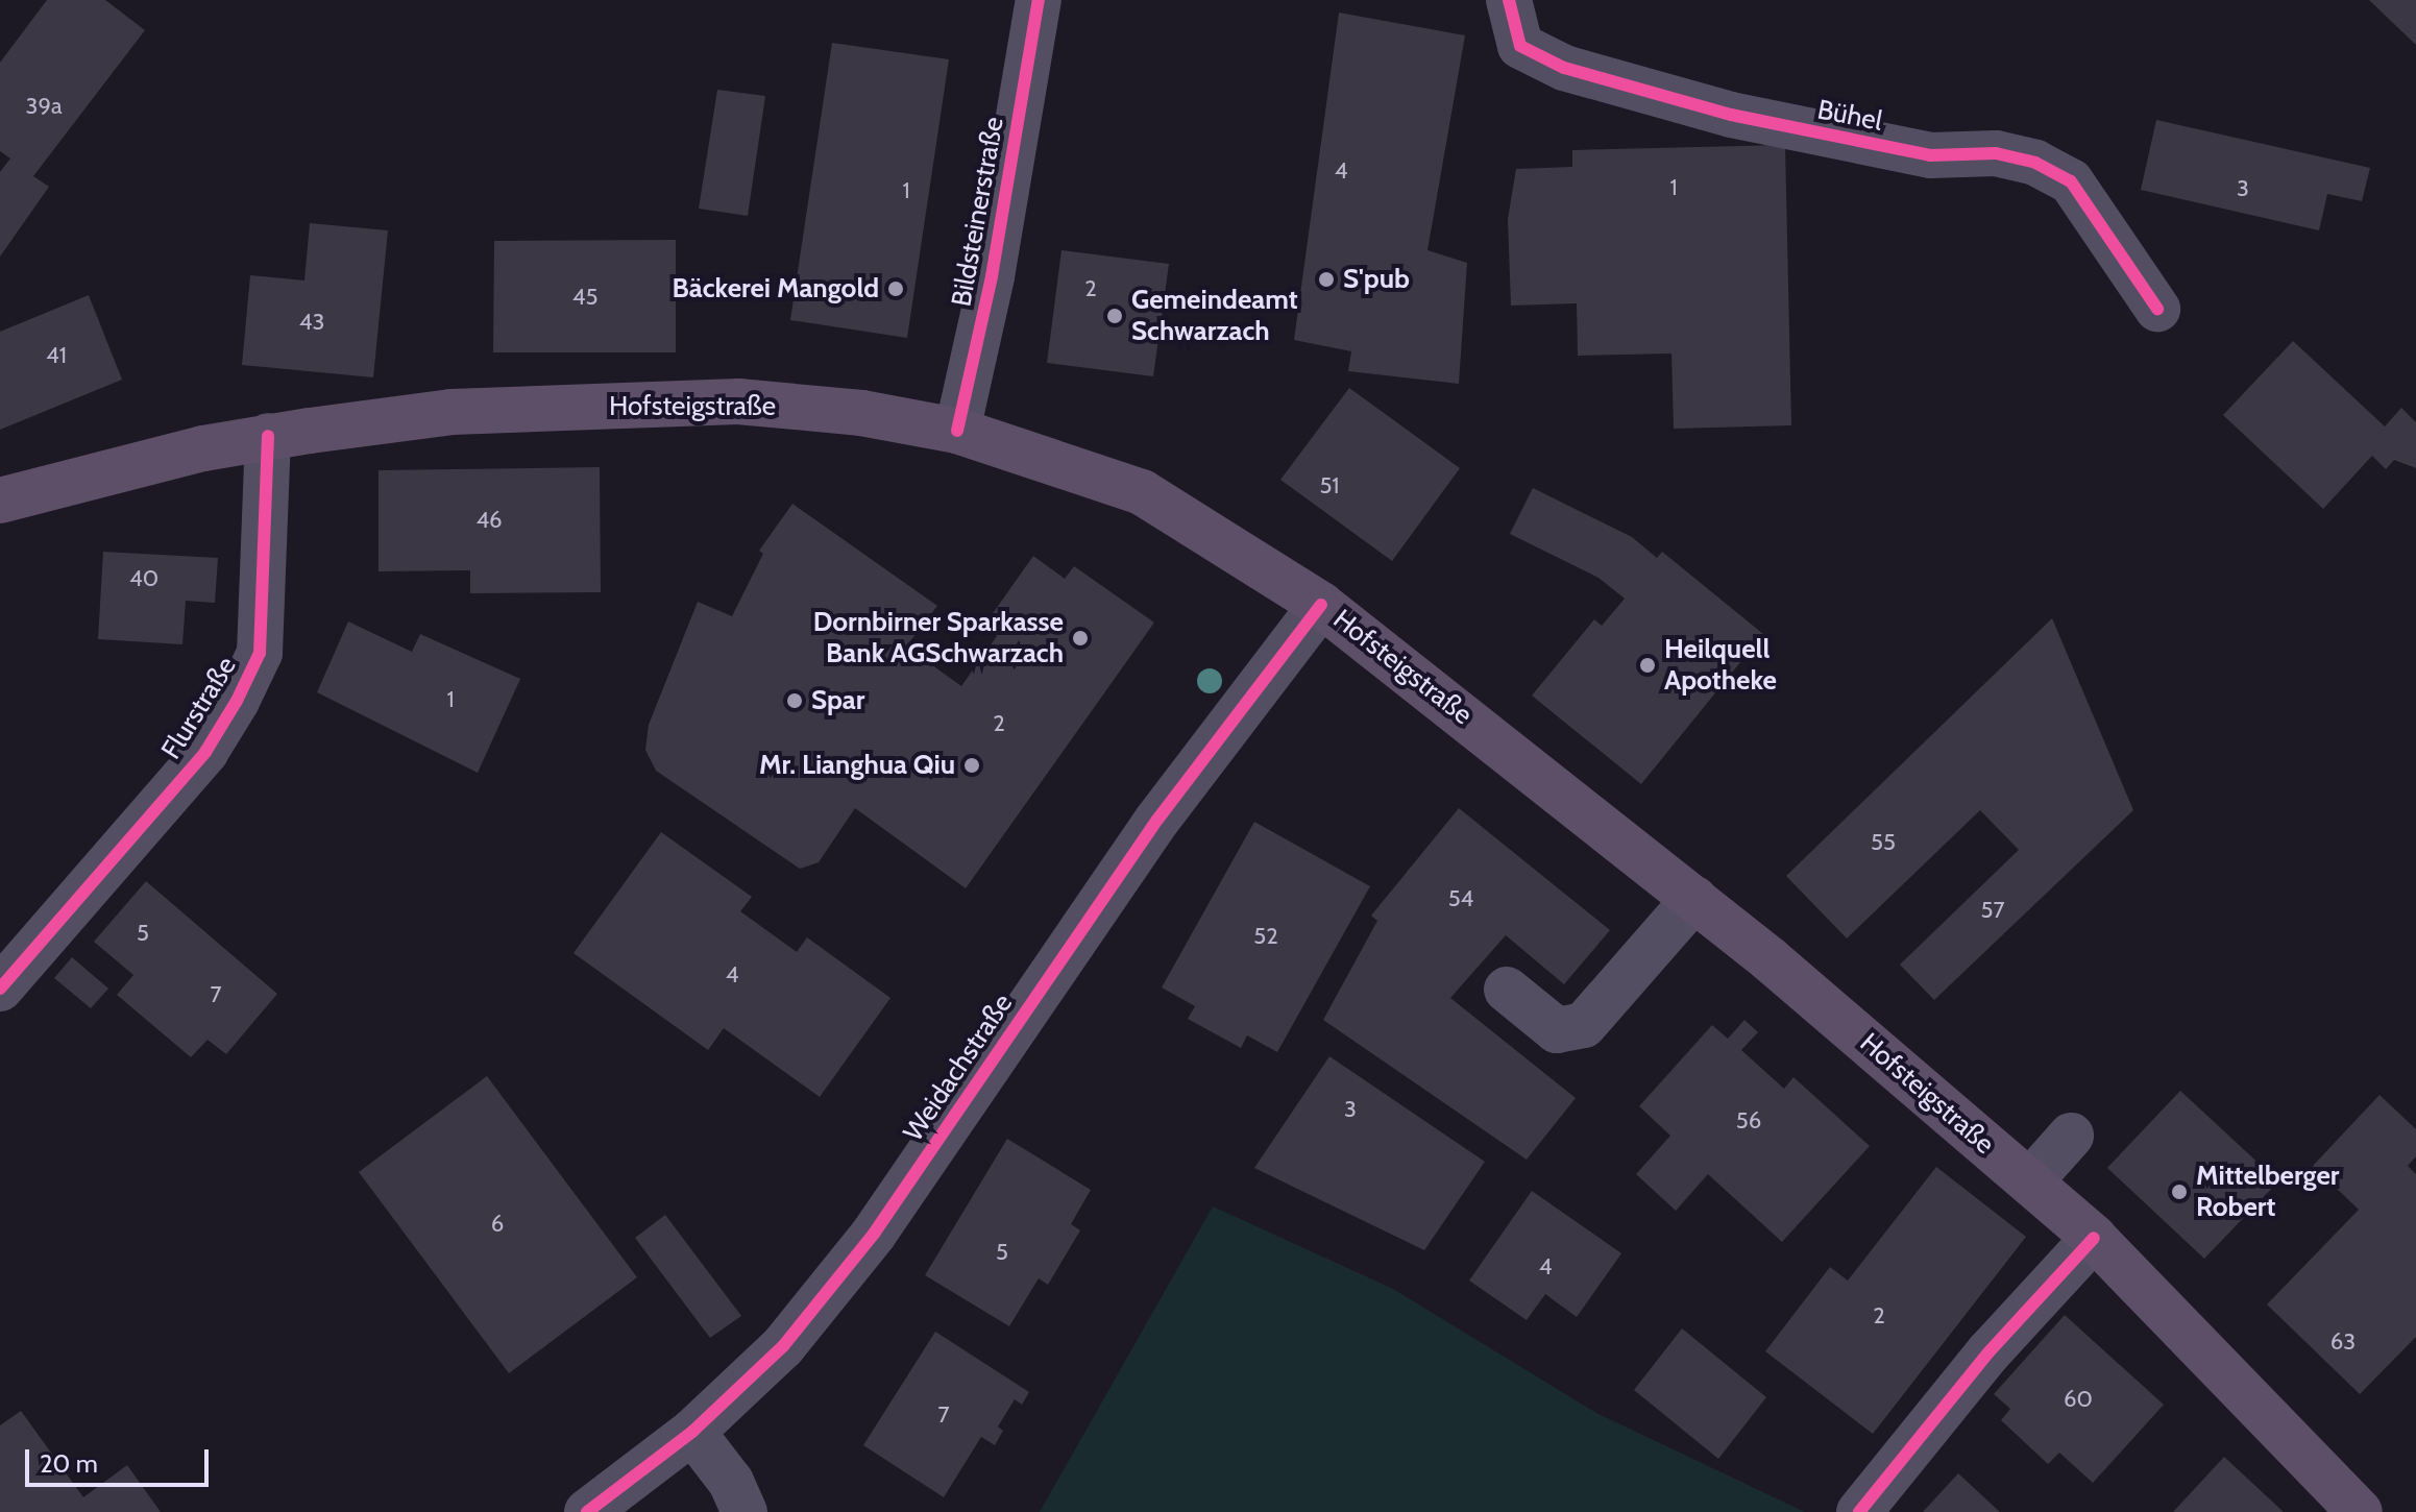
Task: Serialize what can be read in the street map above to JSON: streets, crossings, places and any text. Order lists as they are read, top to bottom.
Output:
{
  "streets": {
    "main road": ["Hofsteigstraße"],
    "street": [
      "Bühel",
      "Bildsteinerstraße",
      "Flurstraße",
      "Weidachstraße"
    ]
  },
  "crossings": [
    ["Bildsteinerstraße", "Hofsteigstraße"],
    ["Hofsteigstraße", "Flurstraße"],
    ["Hofsteigstraße", "Weidachstraße"]
  ],
  "places": [
    "S'pub",
    "Bäckerei Mangold",
    "Gemeindeamt Schwarzach",
    "Dornbirner Sparkasse Bank AGSchwarzach",
    "Heilquell Apotheke",
    "Spar",
    "Mr. Lianghua Qiu",
    "Mittelberger Robert"
  ],
  "house_numbers": [
    "39a",
    "4",
    "1",
    "3",
    "1",
    "2",
    "45",
    "43",
    "41",
    "51",
    "46",
    "40",
    "1",
    "2",
    "55",
    "54",
    "57",
    "5",
    "52",
    "4",
    "7",
    "3",
    "56",
    "6",
    "5",
    "4",
    "2",
    "63",
    "60",
    "7"
  ],
  "scale_bar": "20 m"
}
